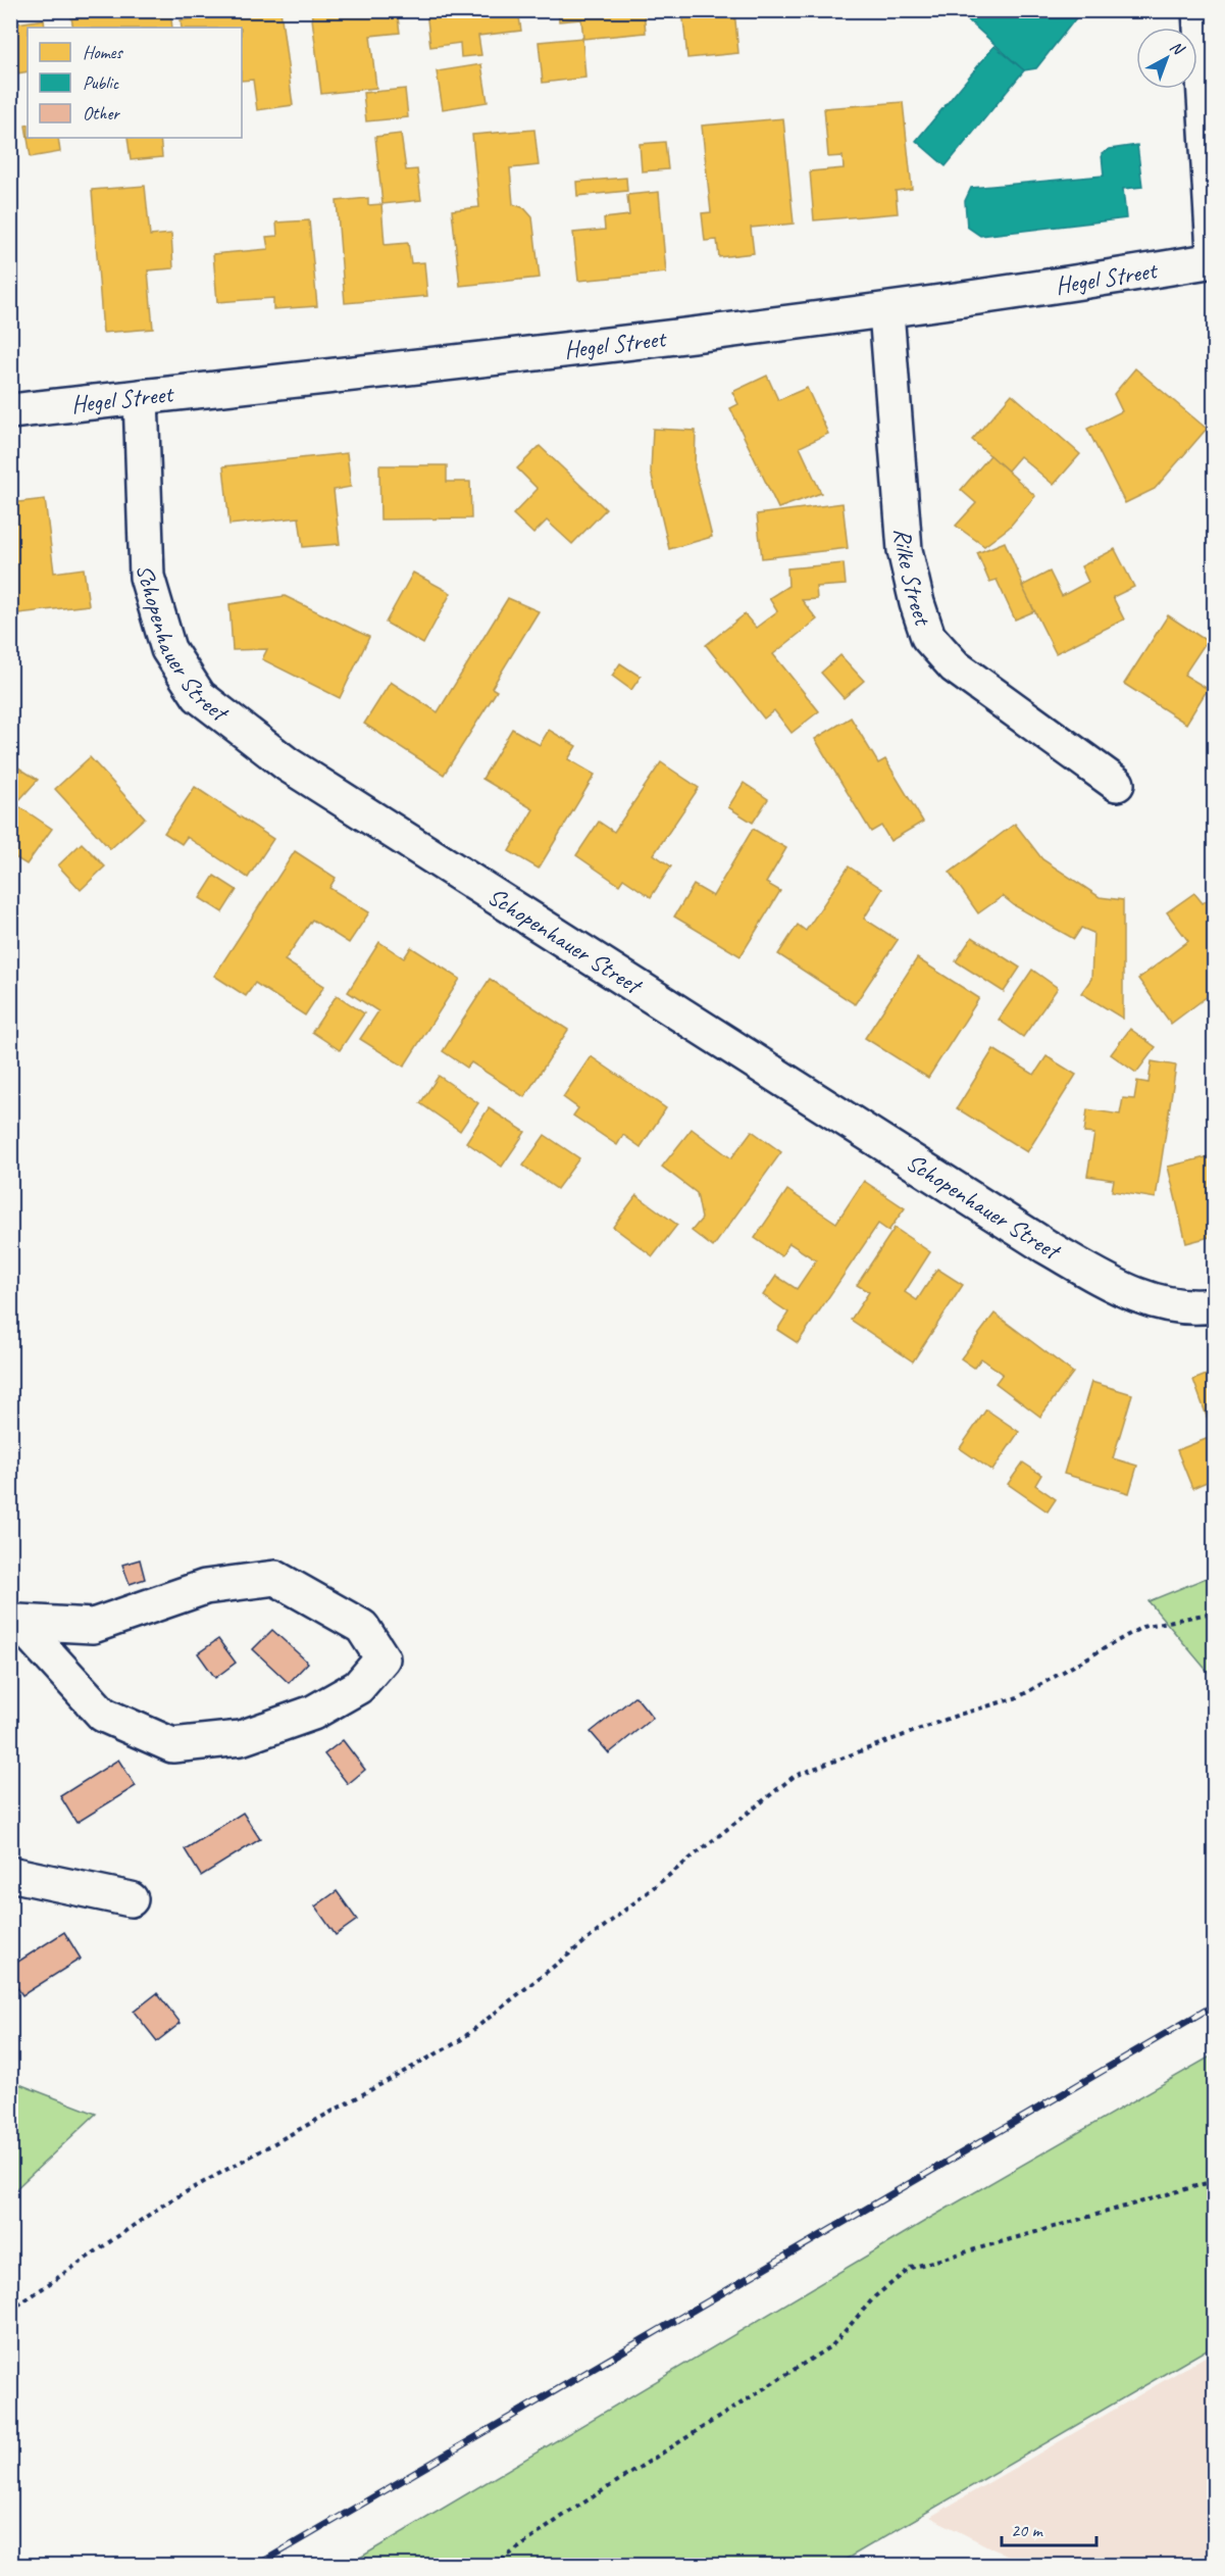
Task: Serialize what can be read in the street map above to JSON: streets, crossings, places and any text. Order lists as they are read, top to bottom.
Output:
{
  "streets": {
    "street": ["Hegel Street", "Rilke Street", "Schopenhauer Street"]
  },
  "crossings": [
    ["Hegel Street", "Rilke Street"],
    ["Hegel Street", "Schopenhauer Street"]
  ],
  "legend": ["Homes", "Public", "Other"],
  "scale_bar": "20 m",
  "north": "top right"
}
